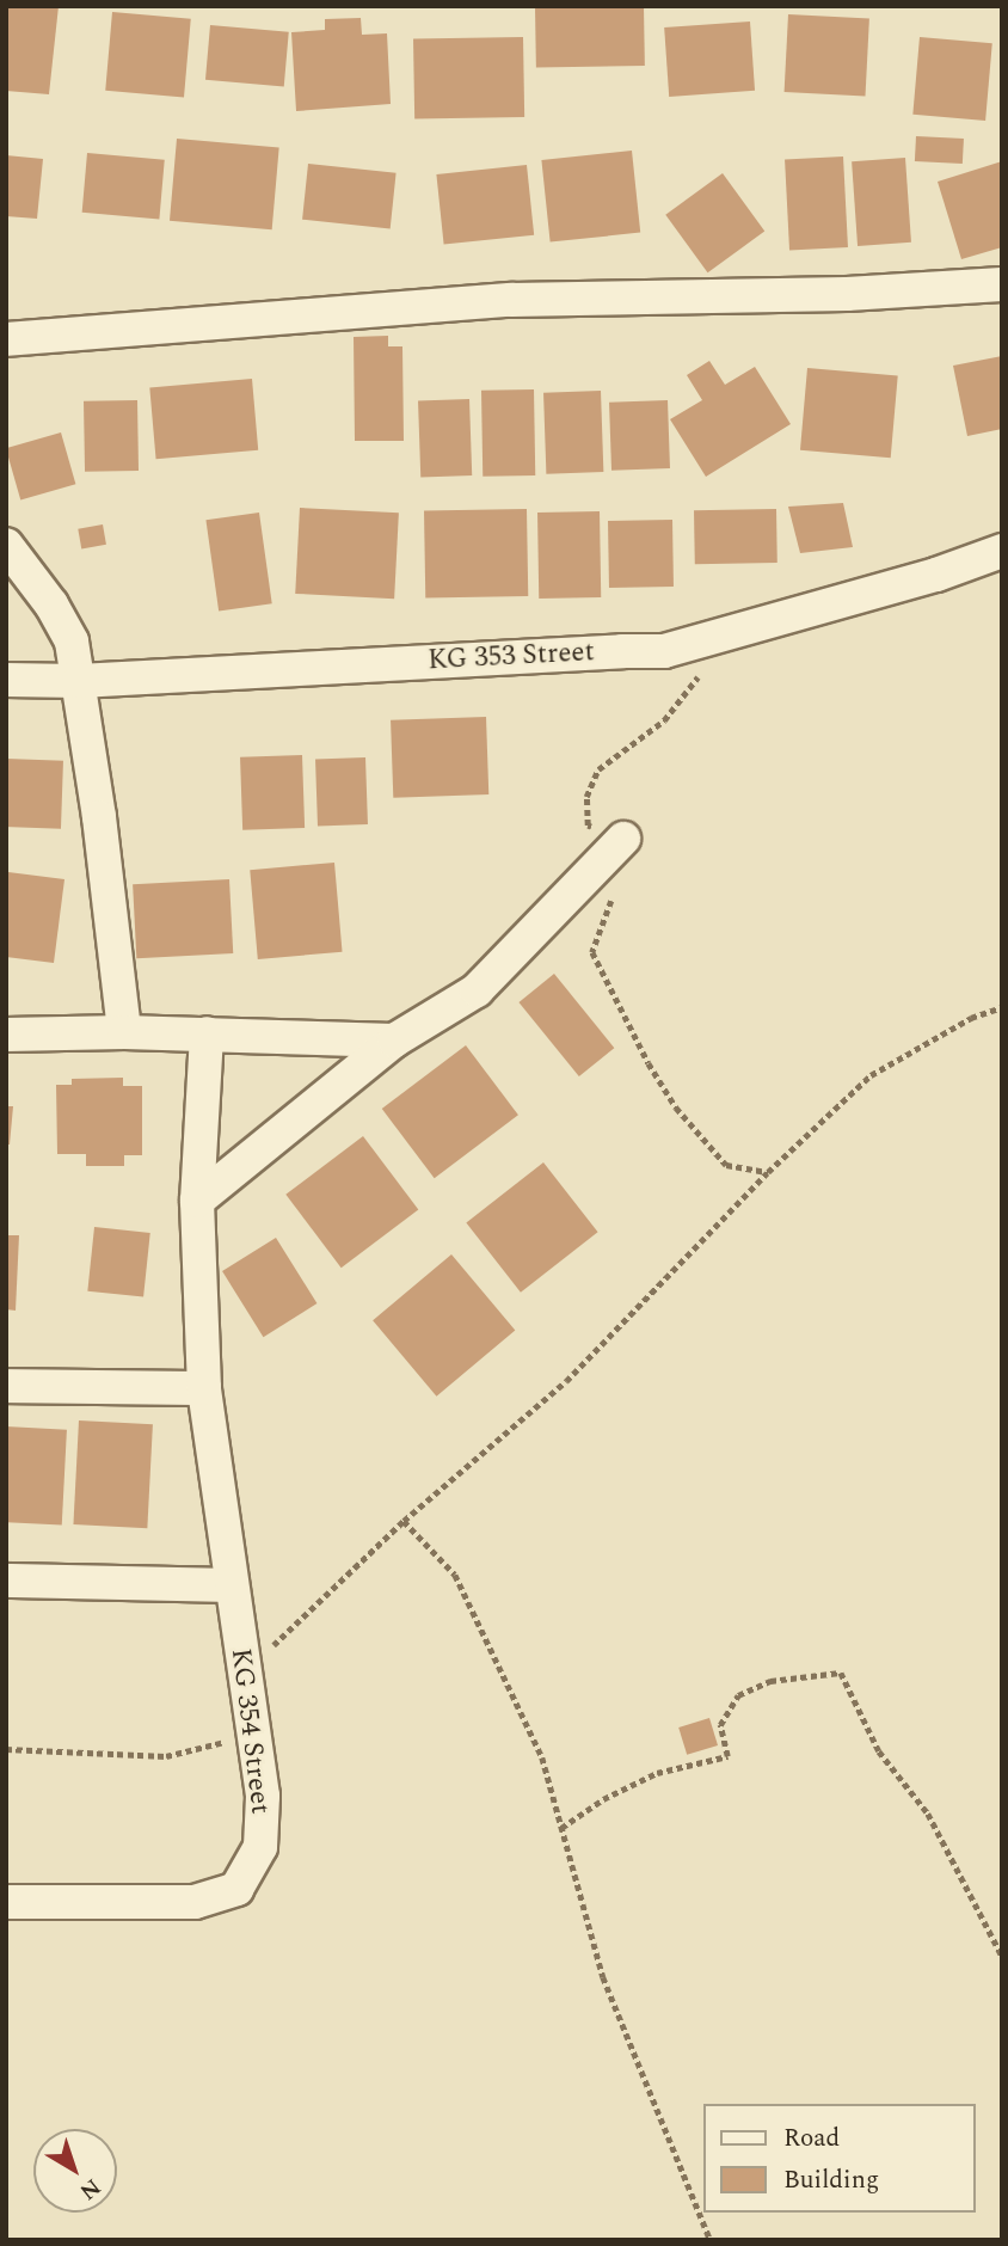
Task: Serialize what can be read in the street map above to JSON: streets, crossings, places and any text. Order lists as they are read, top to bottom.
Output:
{
  "streets": {
    "street": ["KG 353 Street", "KG 354 Street"]
  },
  "legend": ["Road", "Building"],
  "north": "bottom right"
}
